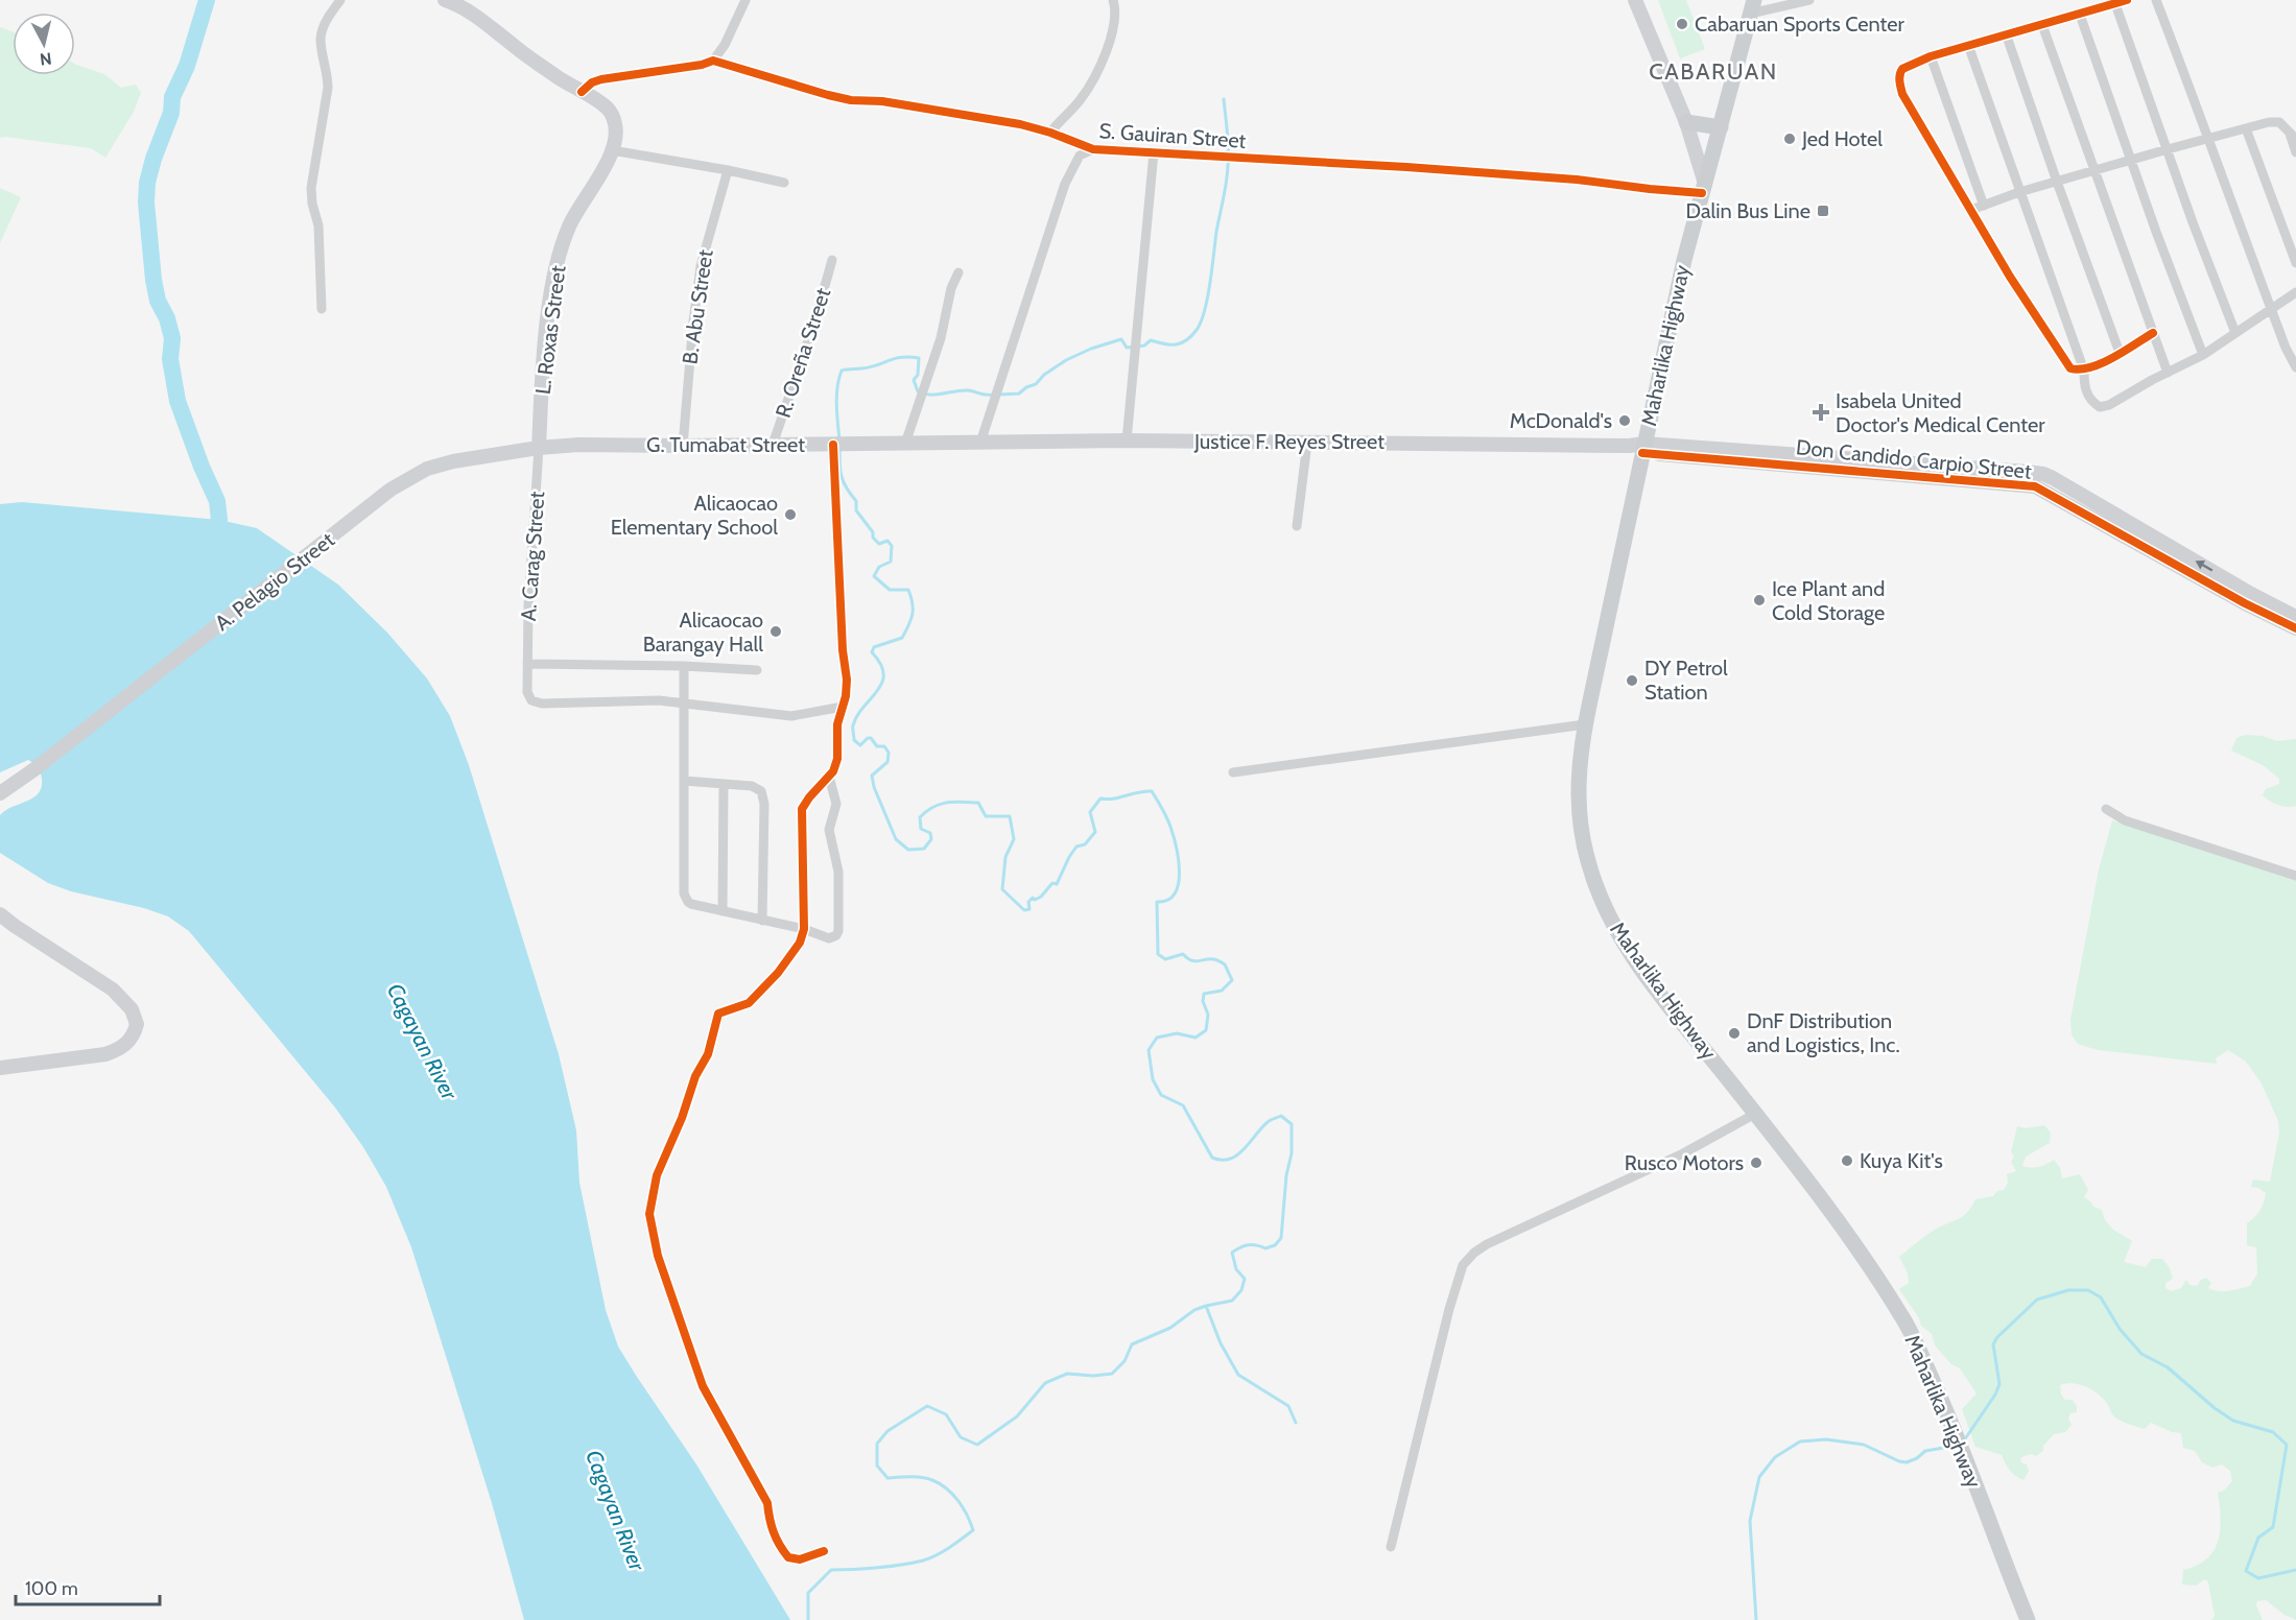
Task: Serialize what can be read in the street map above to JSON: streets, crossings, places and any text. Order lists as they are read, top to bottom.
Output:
{
  "streets": {
    "main road": [
      "L. Roxas Street",
      "Maharlika Highway",
      "Justice F. Reyes Street",
      "G. Tumabat Street",
      "Don Candido Carpio Street",
      "A. Pelagio Street"
    ],
    "street": [
      "S. Gauiran Street",
      "B. Abu Street",
      "R. Oreña Street",
      "A. Carag Street"
    ]
  },
  "crossings": [
    ["S. Gauiran Street", "Maharlika Highway"],
    ["B. Abu Street", "G. Tumabat Street"],
    ["L. Roxas Street", "G. Tumabat Street"],
    ["L. Roxas Street", "A. Carag Street"],
    ["L. Roxas Street", "A. Pelagio Street"],
    ["Maharlika Highway", "Justice F. Reyes Street"],
    ["Maharlika Highway", "Don Candido Carpio Street"],
    ["R. Oreña Street", "G. Tumabat Street"],
    ["Justice F. Reyes Street", "G. Tumabat Street"],
    ["Justice F. Reyes Street", "Don Candido Carpio Street"],
    ["G. Tumabat Street", "A. Carag Street"],
    ["G. Tumabat Street", "A. Pelagio Street"],
    ["A. Carag Street", "A. Pelagio Street"]
  ],
  "districts": ["CABARUAN"],
  "water": ["Cagayan River"],
  "places": {
    "other": [
      "Cabaruan Sports Center",
      "Jed Hotel",
      "McDonald's",
      "Alicaocao Elementary School",
      "Ice Plant and Cold Storage",
      "Alicaocao Barangay Hall",
      "DY Petrol Station",
      "DnF Distribution and Logistics, Inc.",
      "Kuya Kit's",
      "Rusco Motors"
    ],
    "transit": ["Dalin Bus Line"],
    "health": ["Isabela United Doctor's Medical Center"]
  },
  "scale_bar": "100 m",
  "north": "bottom"
}
